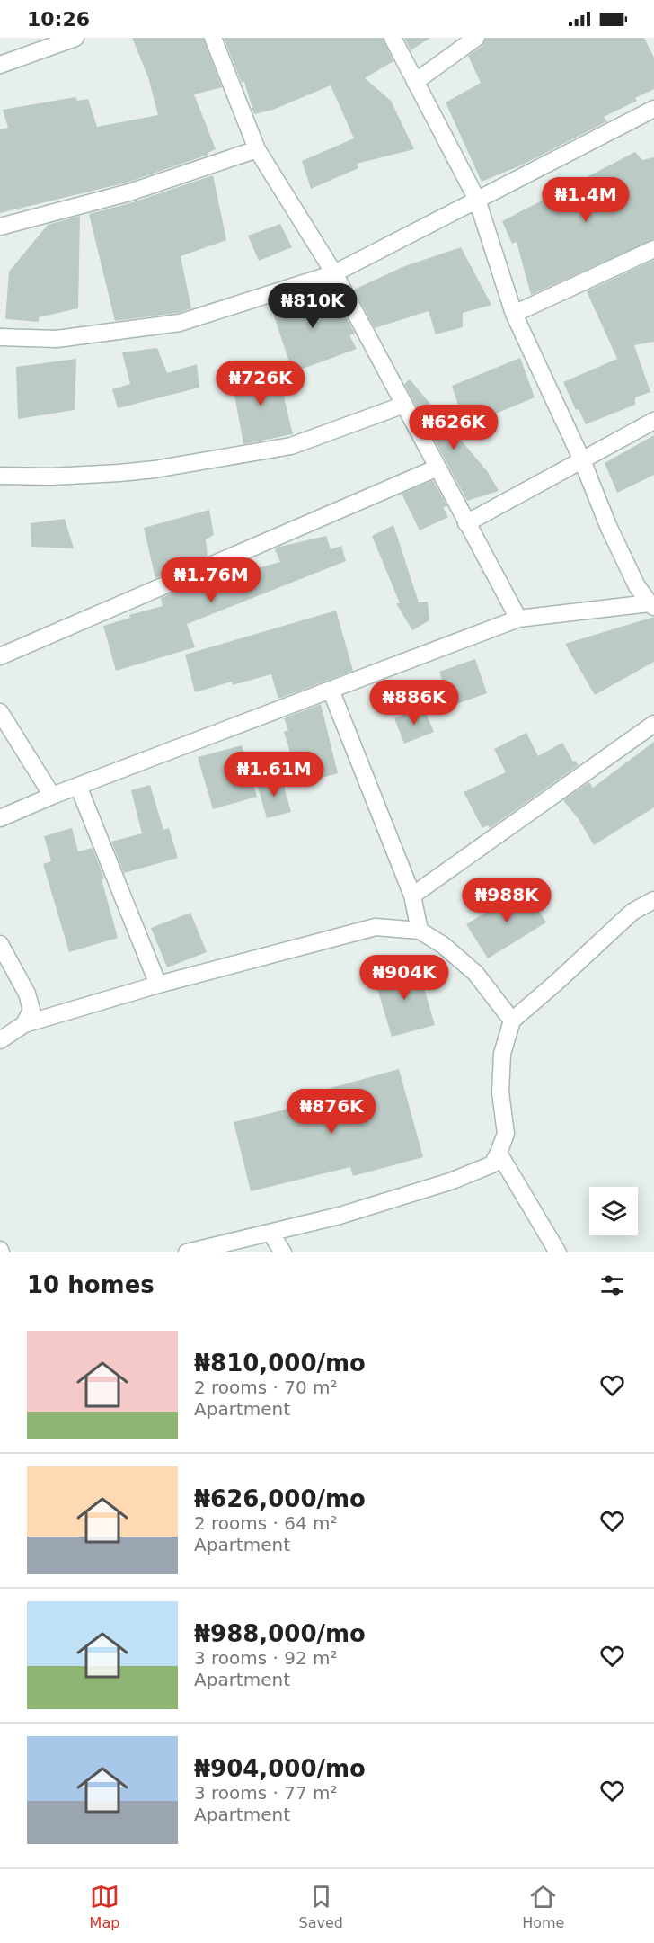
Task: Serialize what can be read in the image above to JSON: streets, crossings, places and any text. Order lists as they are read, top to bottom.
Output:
{
  "page": {
    "status": "10:26",
    "price": [
      "₦1.4M",
      "₦810K",
      "₦726K",
      "₦626K",
      "₦1.76M",
      "₦886K",
      "₦1.61M",
      "₦988K",
      "₦904K",
      "₦876K"
    ],
    "heading": "10 homes",
    "list": [
      {
        "name": "₦810,000/mo",
        "note": "2 rooms · 70 m² · Apartment"
      },
      {
        "name": "₦626,000/mo",
        "note": "2 rooms · 64 m² · Apartment"
      },
      {
        "name": "₦988,000/mo",
        "note": "3 rooms · 92 m² · Apartment"
      },
      {
        "name": "₦904,000/mo",
        "note": "3 rooms · 77 m² · Apartment"
      }
    ],
    "tabs": ["Map", "Saved", "Home"]
  }
}
